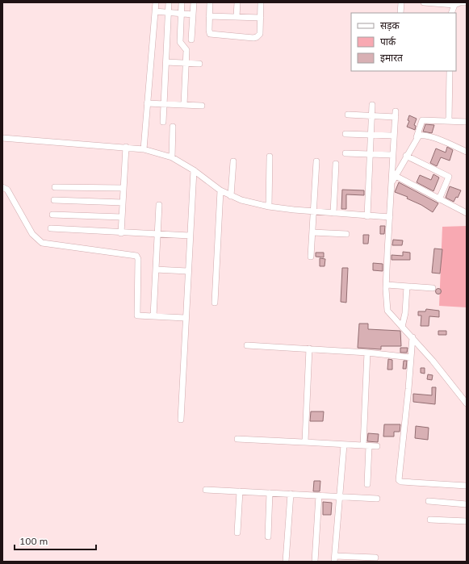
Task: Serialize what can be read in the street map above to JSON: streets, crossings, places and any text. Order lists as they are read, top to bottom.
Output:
{
  "legend": ["सड़क", "पार्क", "इमारत"],
  "scale_bar": "100 m"
}
